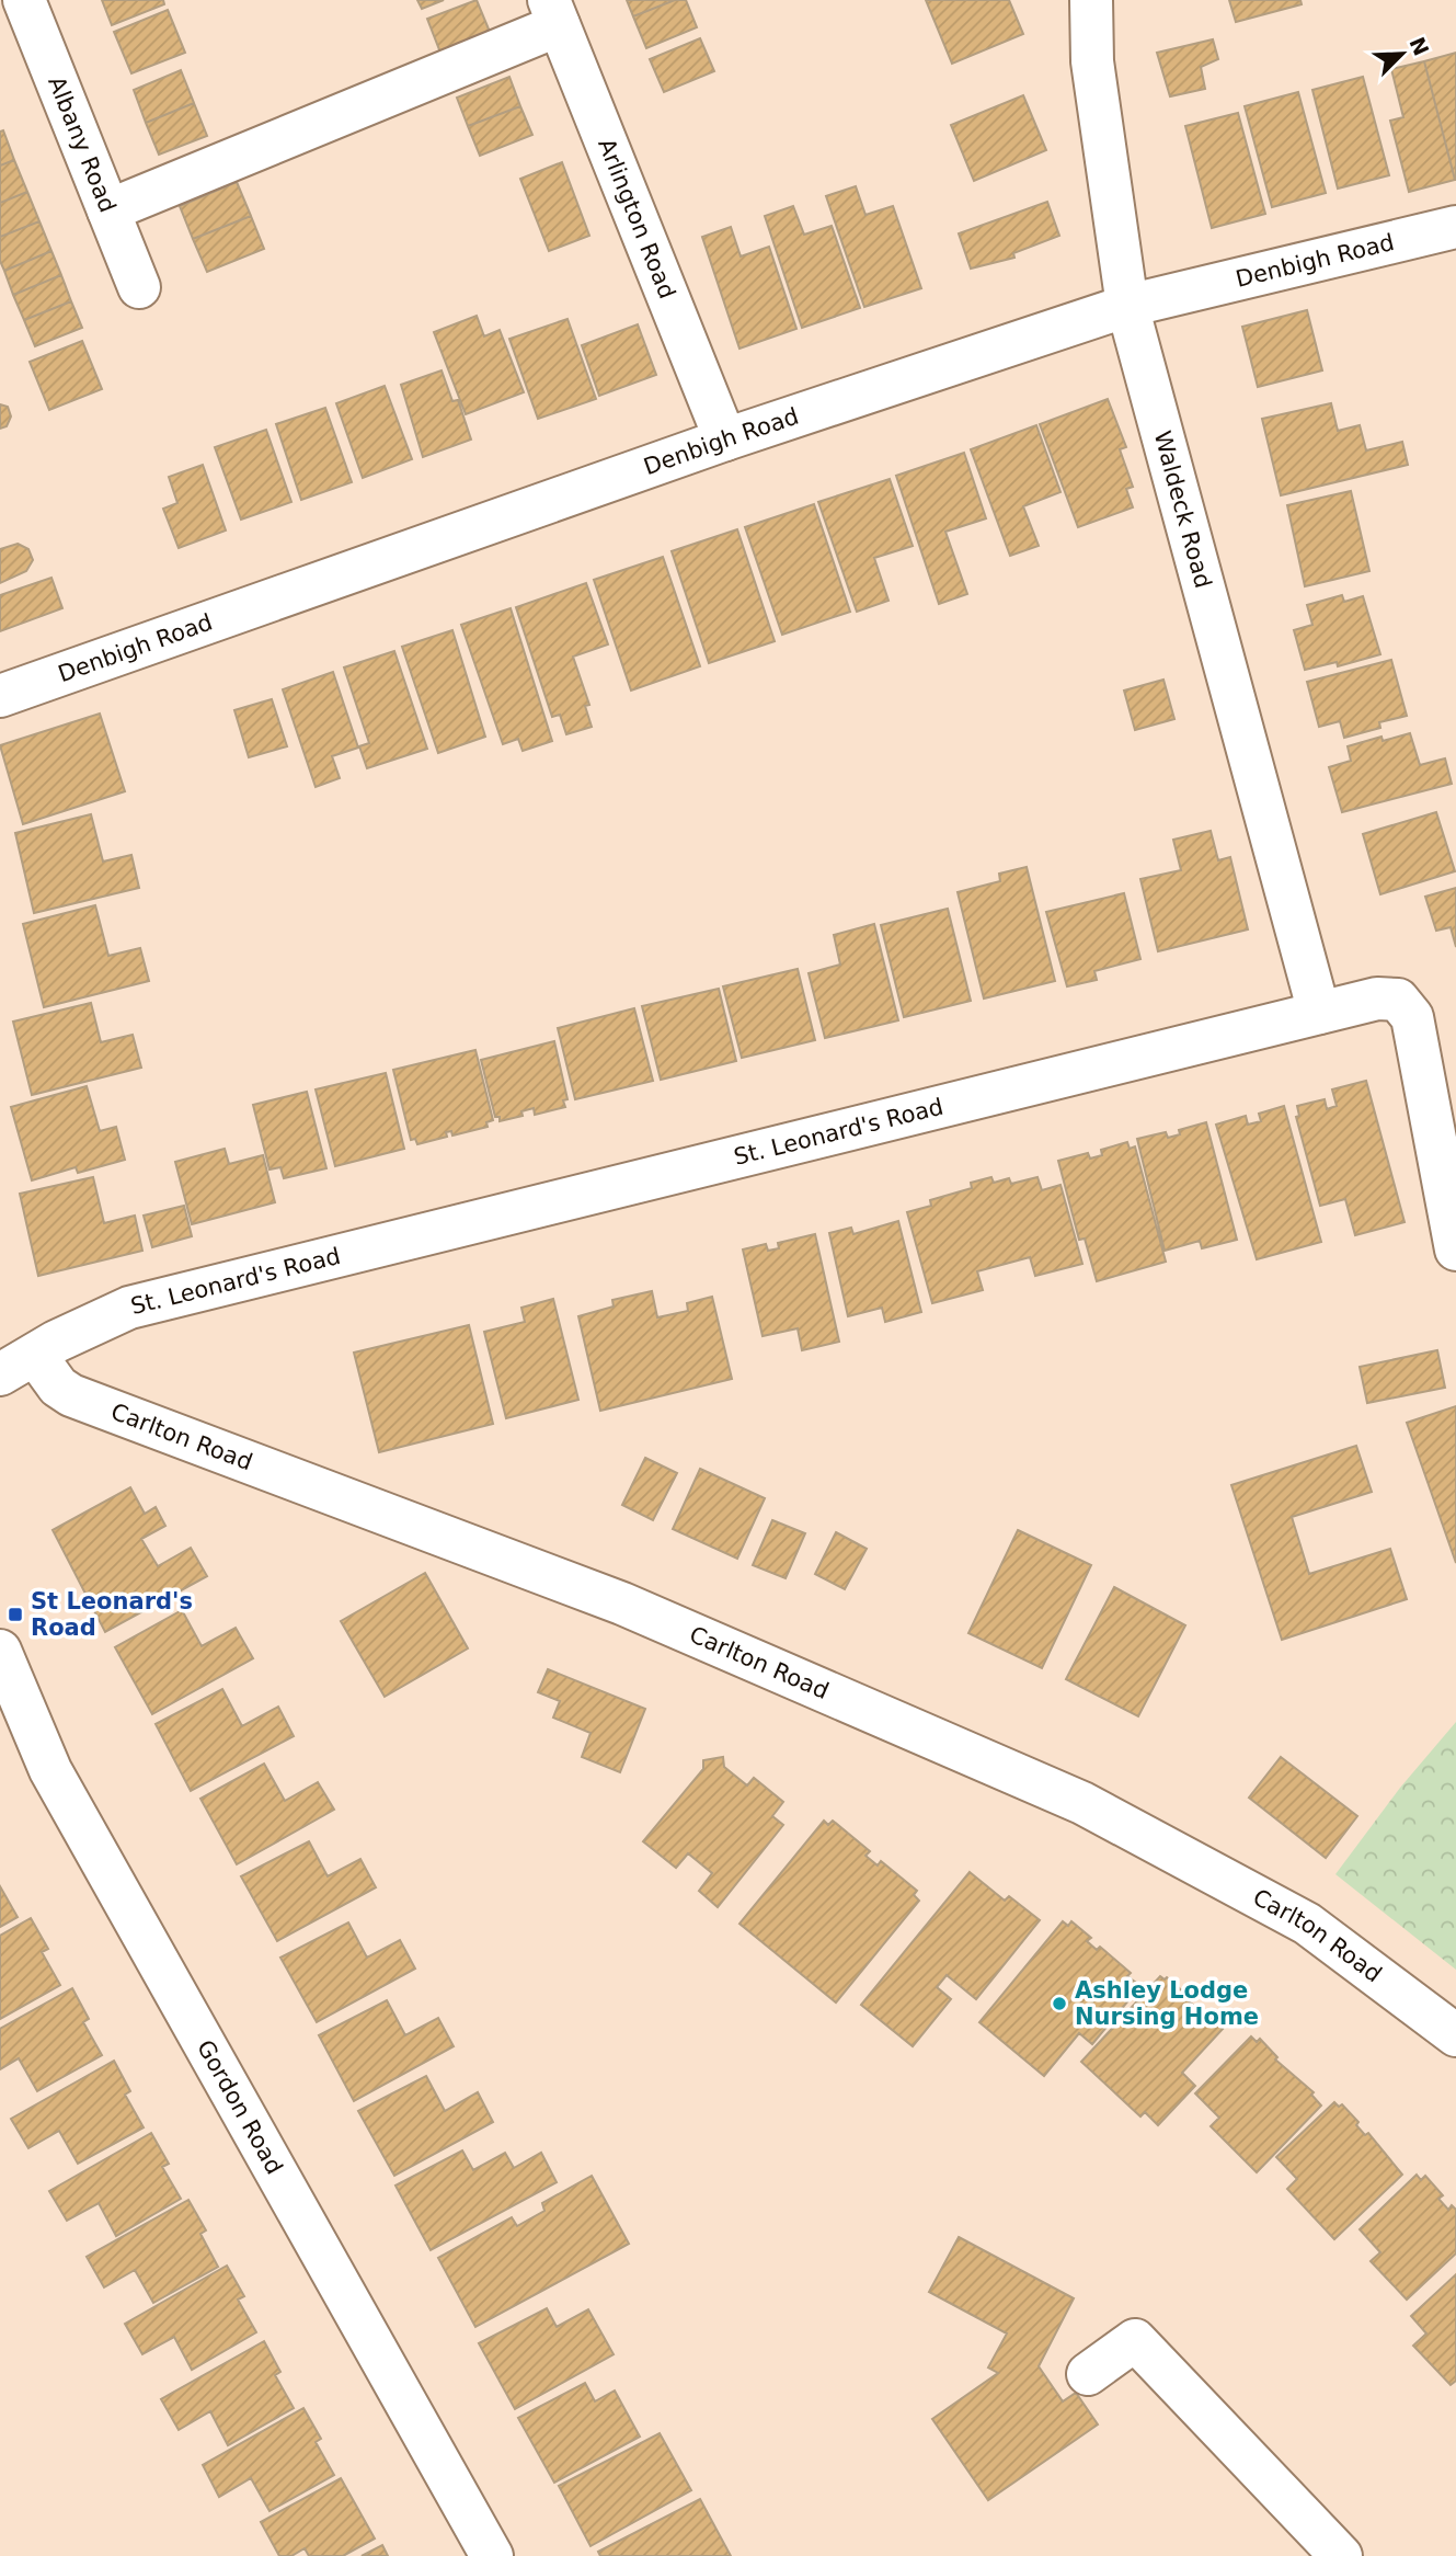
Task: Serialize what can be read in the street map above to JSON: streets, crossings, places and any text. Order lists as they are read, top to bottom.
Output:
{
  "streets": {
    "street": [
      "Albany Road",
      "Arlington Road",
      "Denbigh Road",
      "Waldeck Road",
      "St. Leonard's Road",
      "Carlton Road",
      "Gordon Road"
    ]
  },
  "crossings": [
    ["Arlington Road", "Denbigh Road"],
    ["Denbigh Road", "Waldeck Road"],
    ["Waldeck Road", "St. Leonard's Road"],
    ["St. Leonard's Road", "Carlton Road"]
  ],
  "places": {
    "transit": ["St Leonard's Road"],
    "other": ["Ashley Lodge Nursing Home"]
  },
  "north": "top right"
}
